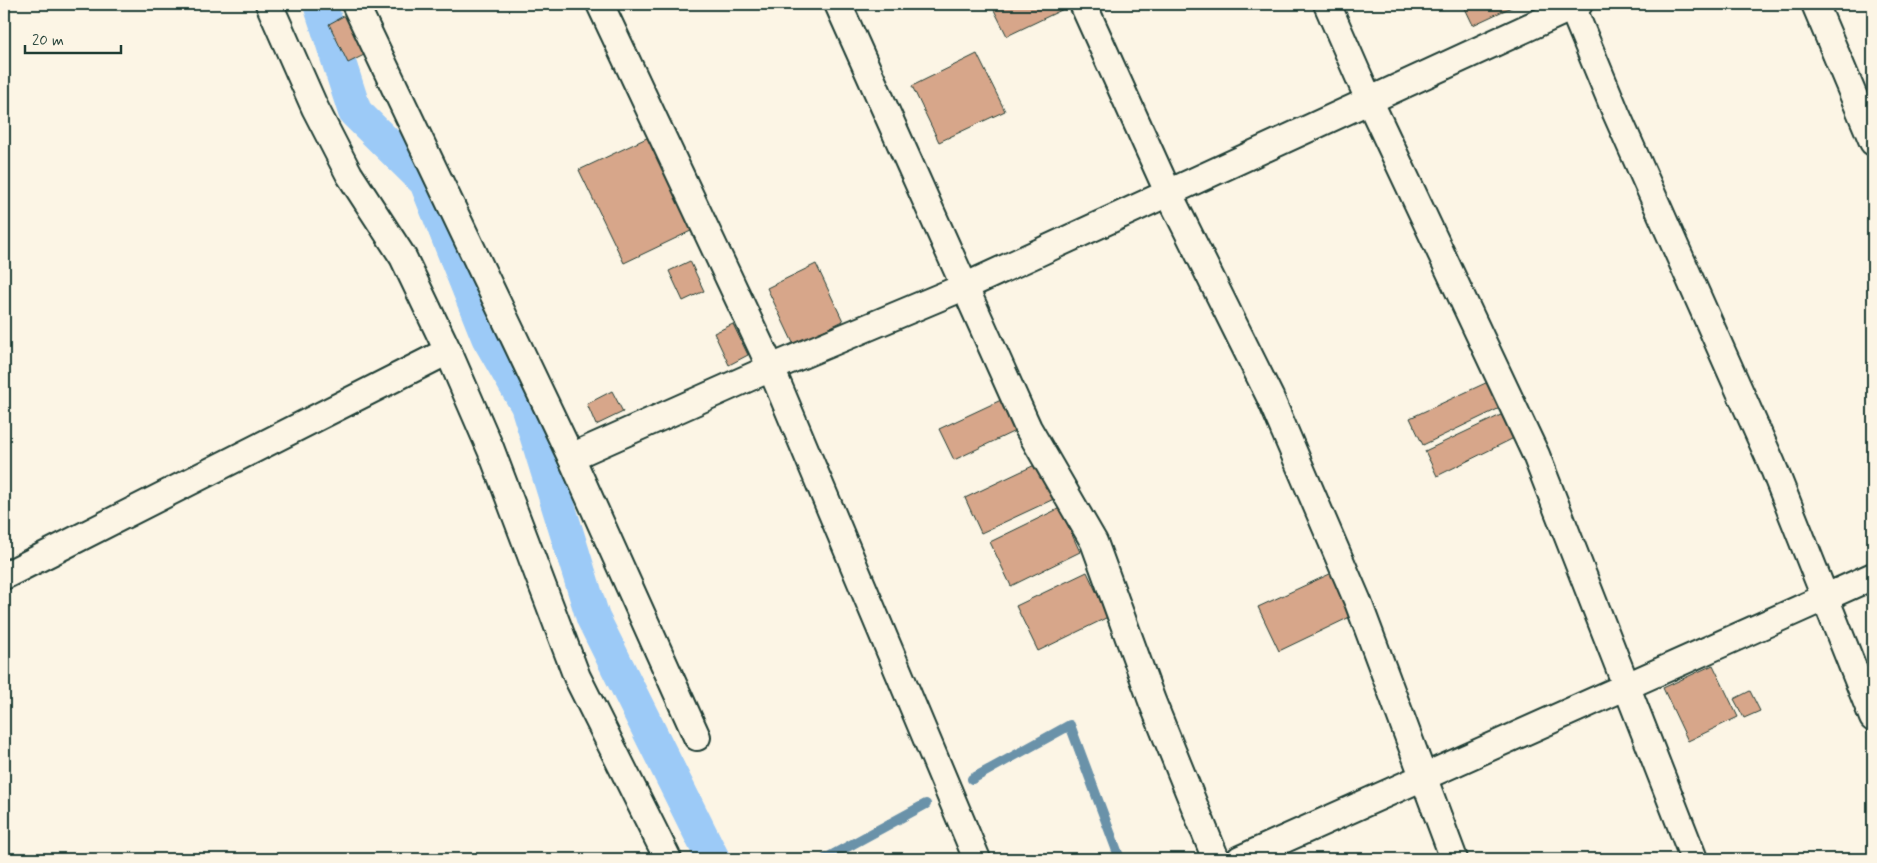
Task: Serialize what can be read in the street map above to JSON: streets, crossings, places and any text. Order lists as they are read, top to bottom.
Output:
{
  "scale_bar": "20 m"
}
